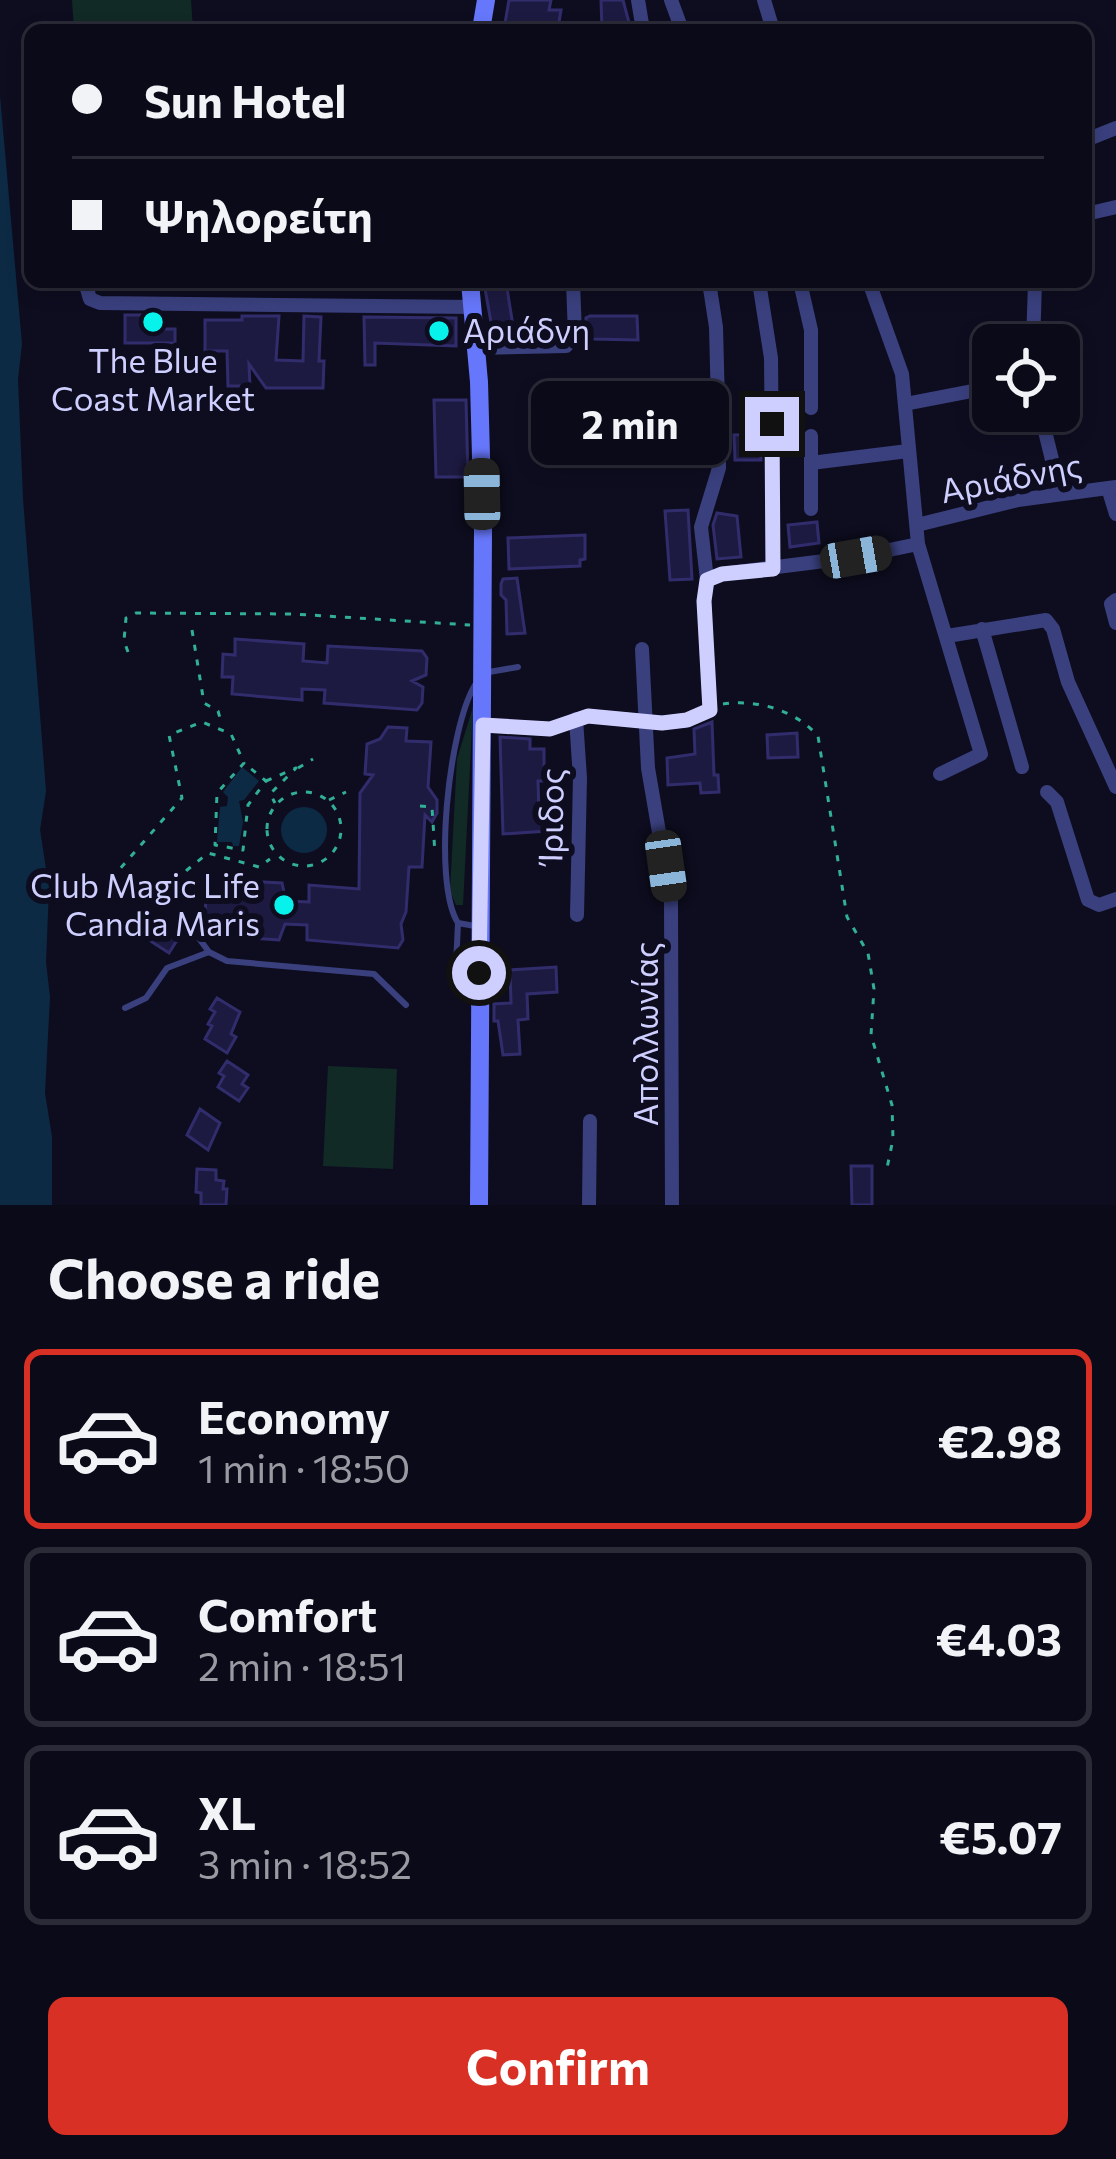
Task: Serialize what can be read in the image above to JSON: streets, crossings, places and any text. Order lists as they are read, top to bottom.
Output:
{
  "streets": {
    "street": ["Αριάδνης", "Ίριδος", "Απολλωνίας"]
  },
  "places": ["The Blue Coast Market", "Αριάδνη", "Club Magic Life Candia Maris"],
  "page": {
    "banner": ["Sun Hotel", "Ψηλορείτη"],
    "bubble": "2 min",
    "heading": "Choose a ride",
    "list": [
      {
        "name": "Economy",
        "note": "1 min · 18:50",
        "value": "€2.98"
      },
      {
        "name": "Comfort",
        "note": "2 min · 18:51",
        "value": "€4.03"
      },
      {
        "name": "XL",
        "note": "3 min · 18:52",
        "value": "€5.07"
      }
    ],
    "buttons": "Confirm"
  }
}
